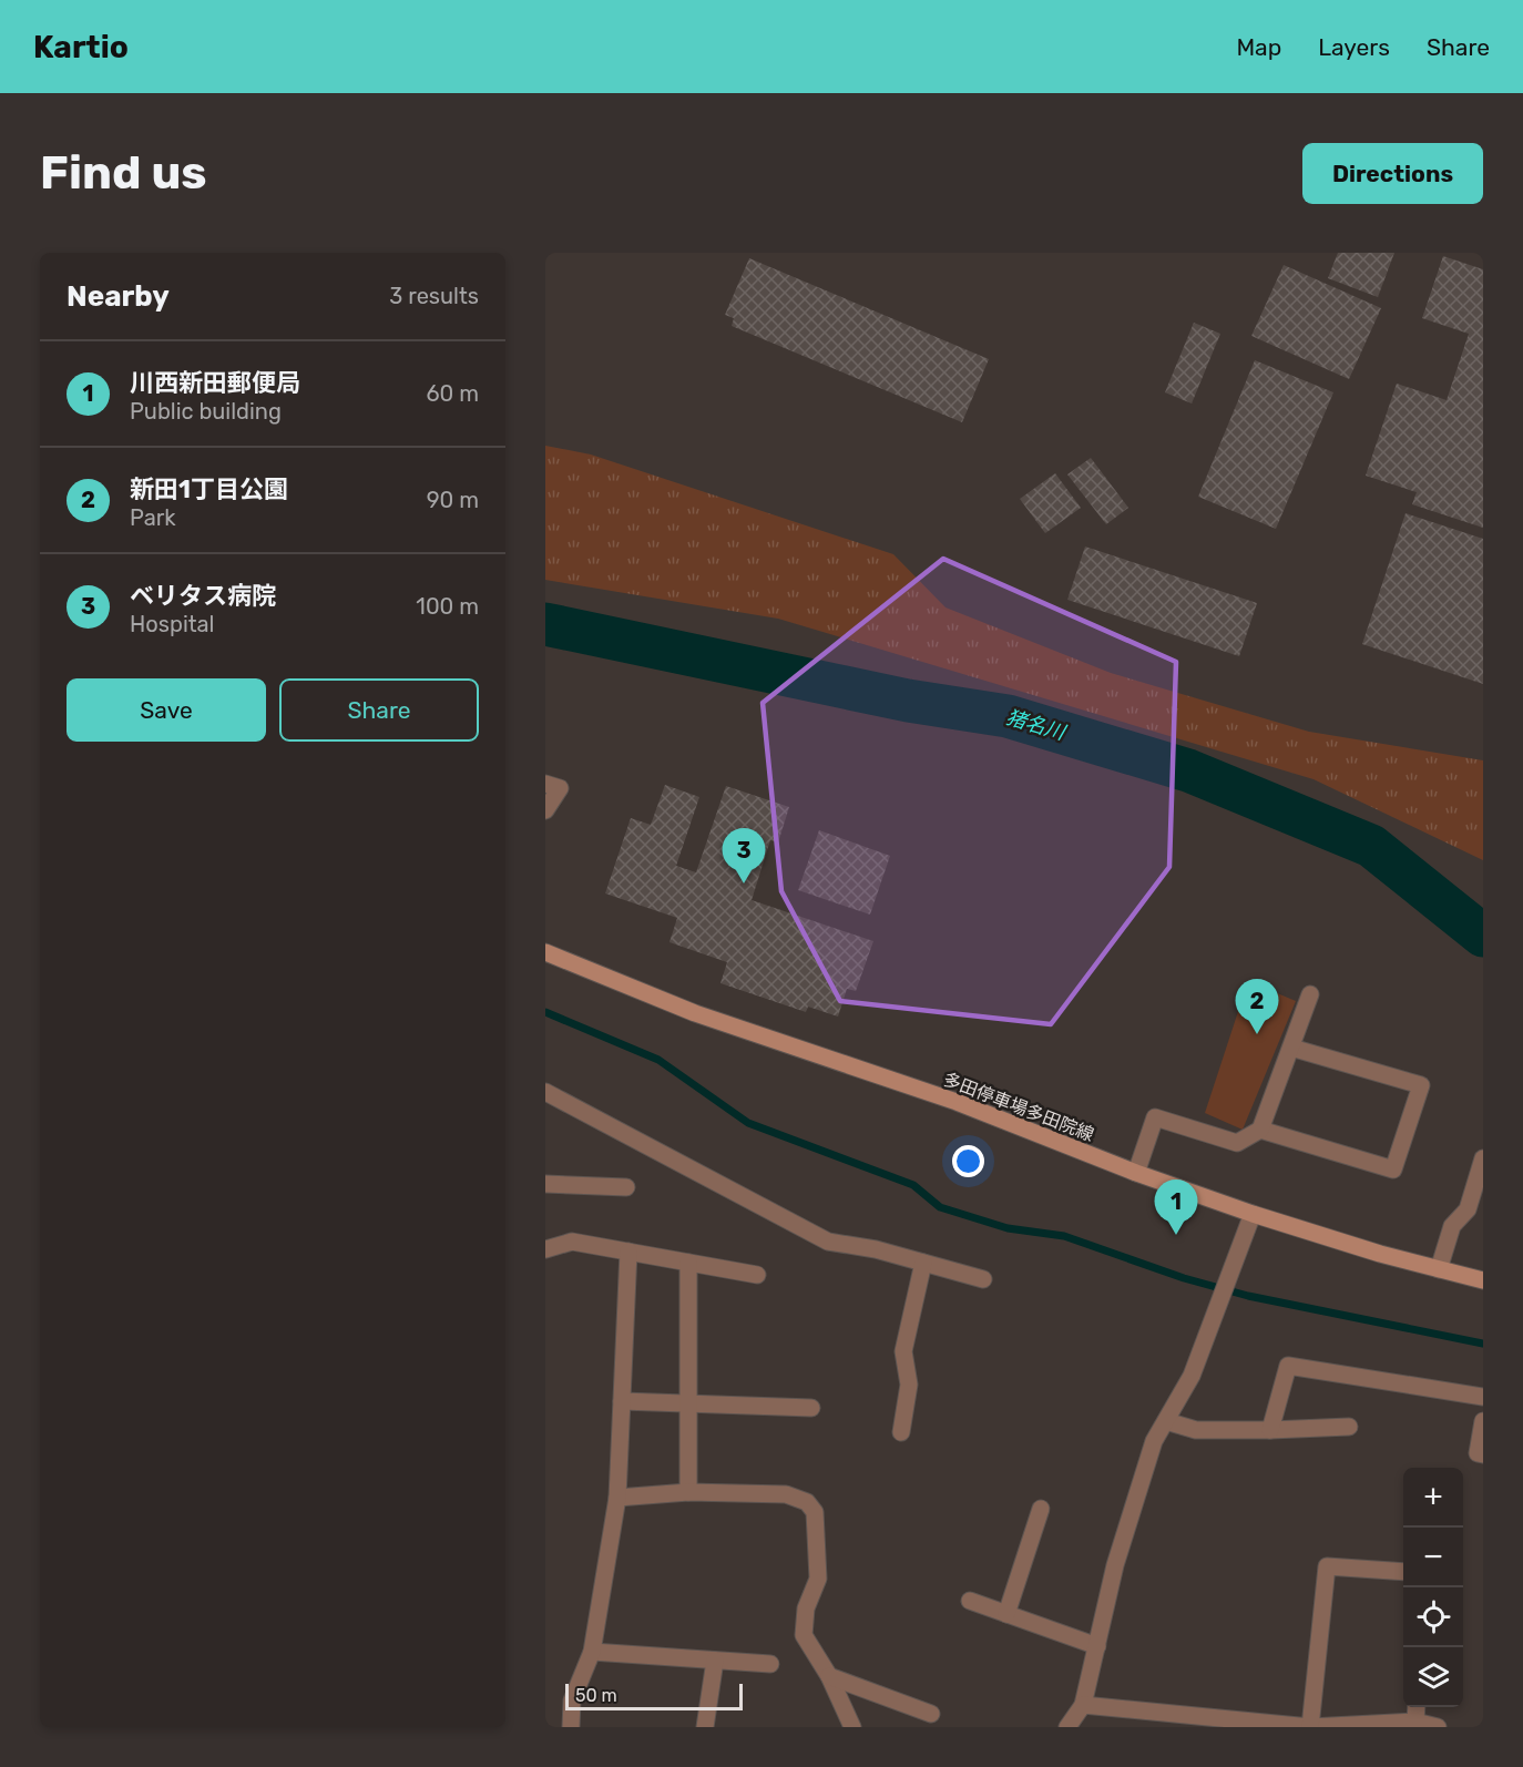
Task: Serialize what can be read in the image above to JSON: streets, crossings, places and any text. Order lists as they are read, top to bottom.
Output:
{
  "streets": {
    "main road": ["多田停車場多田院線"]
  },
  "water": ["猪名川"],
  "scale_bar": "50 m",
  "page": {
    "header": "Kartio",
    "nav": ["Map", "Layers", "Share"],
    "buttons": [
      "Directions",
      ["Save", "Share"]
    ],
    "title": "Find us",
    "heading": ["Nearby", "3 results"],
    "list": [
      {
        "mark": "1",
        "name": "川西新田郵便局",
        "note": "Public building",
        "value": "60 m"
      },
      {
        "mark": "2",
        "name": "新田1丁目公園",
        "note": "Park",
        "value": "90 m"
      },
      {
        "mark": "3",
        "name": "ベリタス病院",
        "note": "Hospital",
        "value": "100 m"
      }
    ],
    "pins": ["3", "2", "1"],
    "map_buttons": ["+", "−"],
    "scale": "50 m"
  }
}
